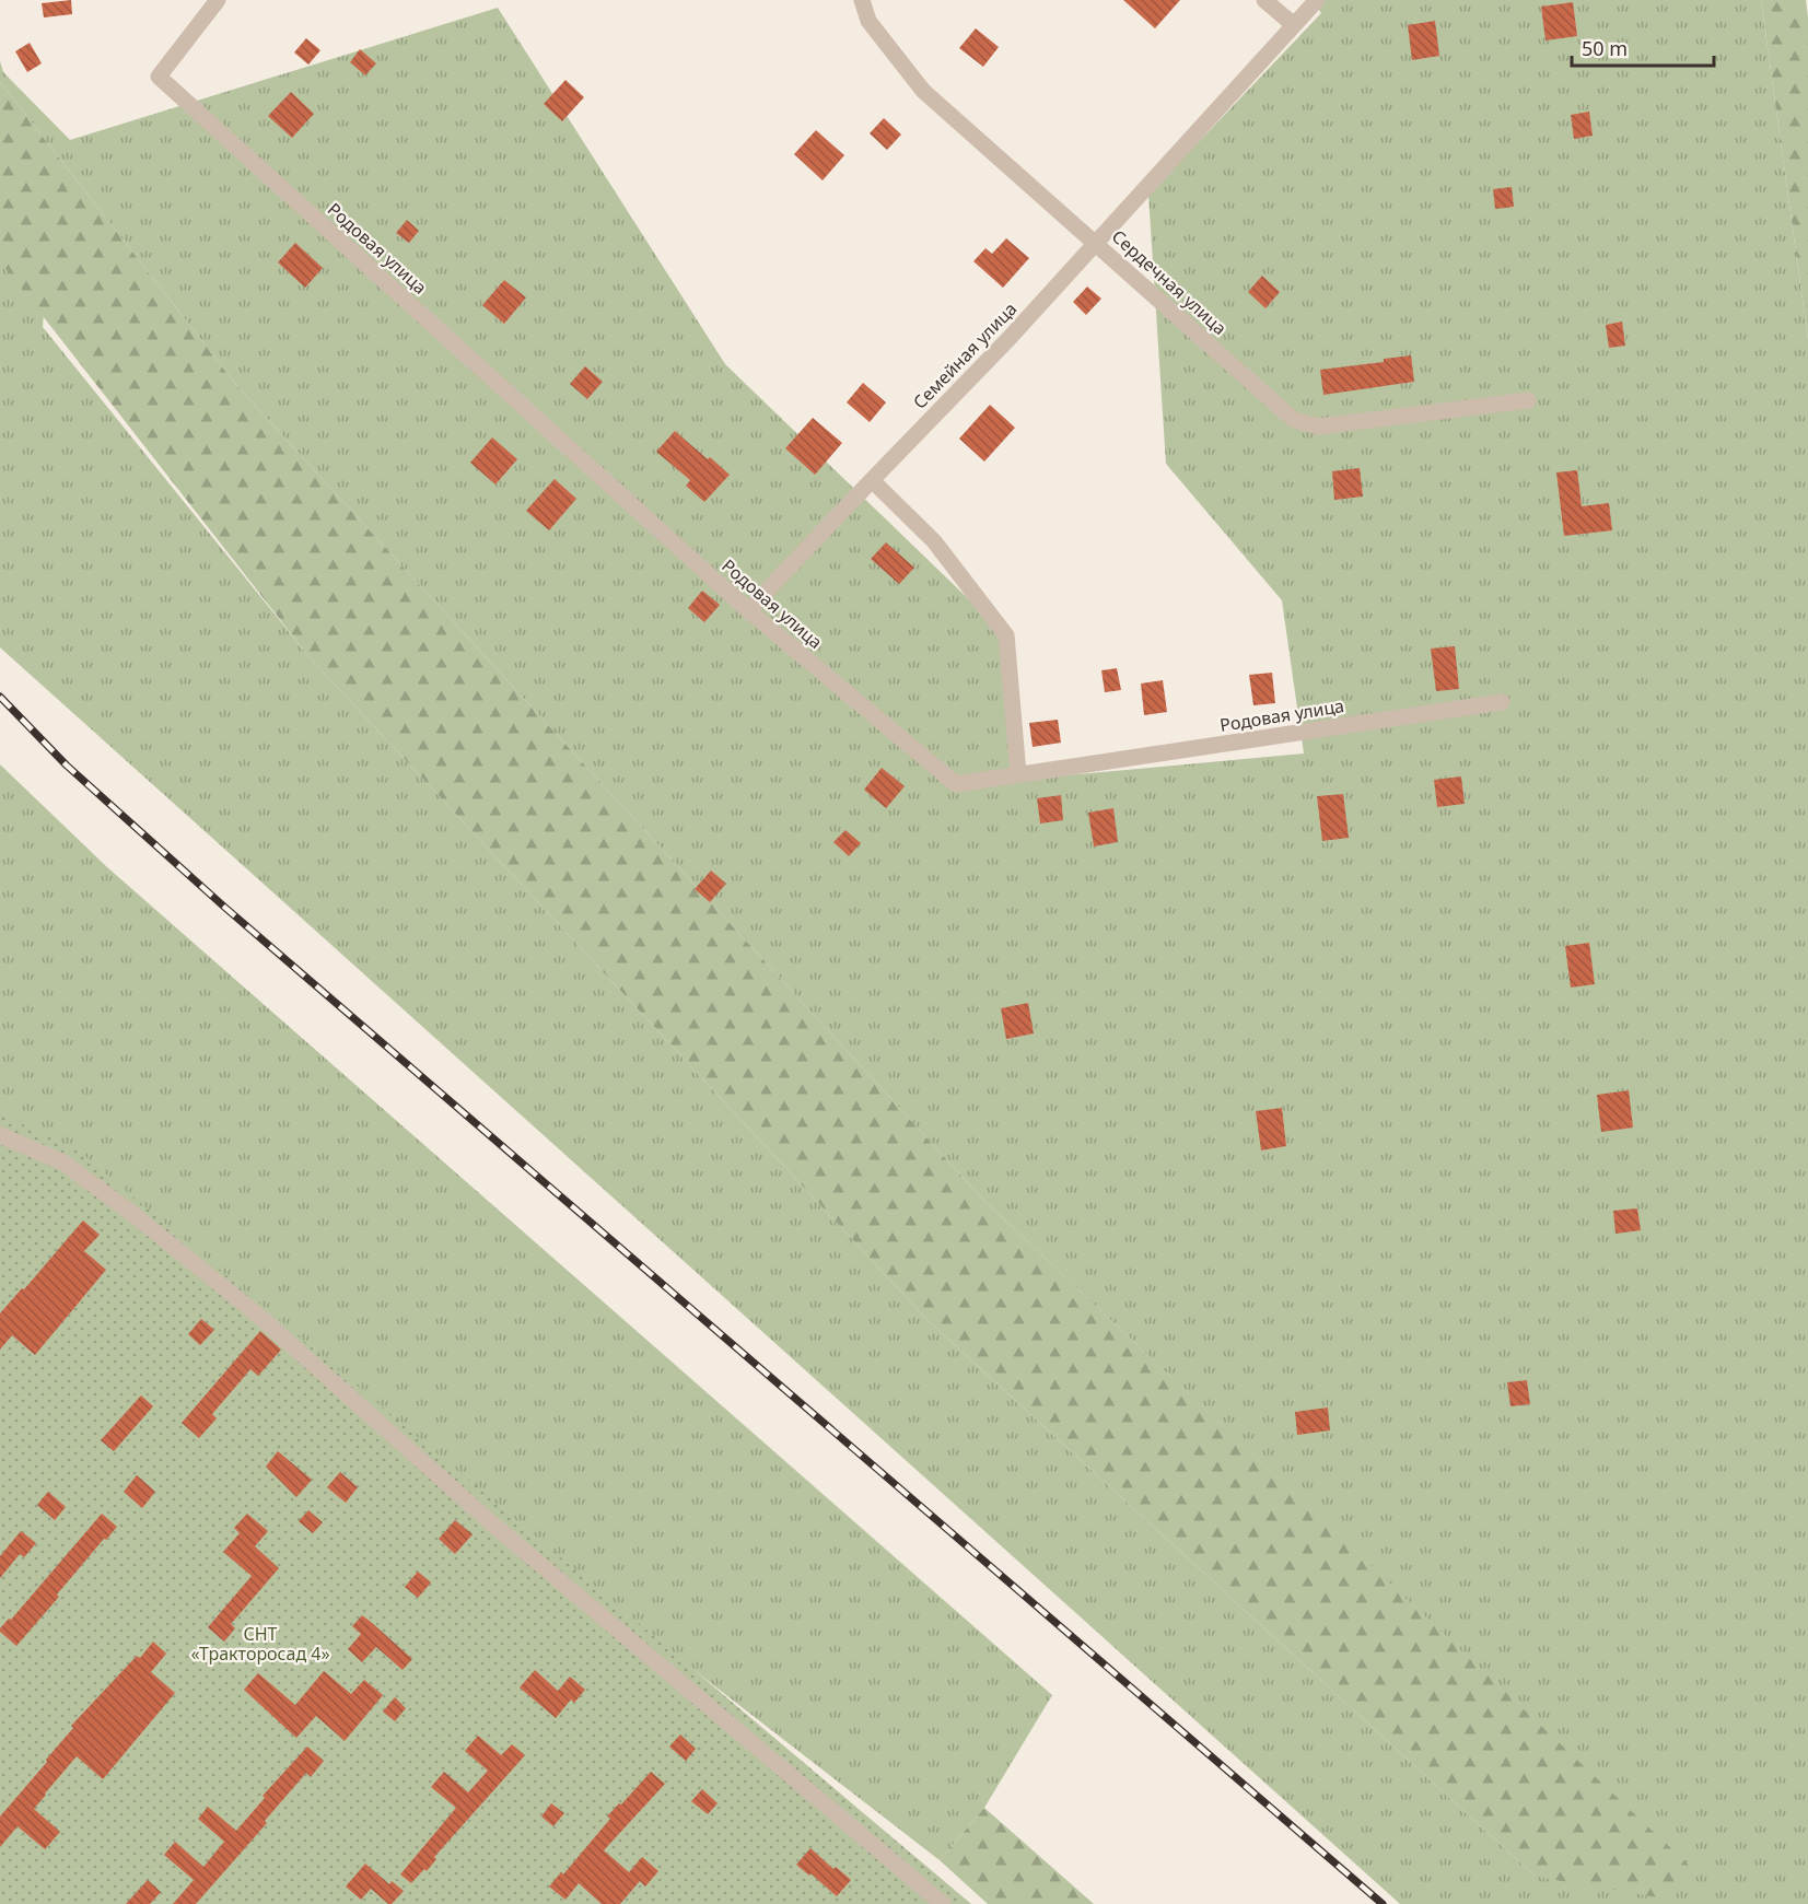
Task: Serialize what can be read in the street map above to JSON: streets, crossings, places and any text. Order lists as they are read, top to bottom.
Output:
{
  "streets": {
    "street": ["Родовая улица", "Сердечная улица", "Семейная улица"]
  },
  "crossings": [
    ["Родовая улица", "Семейная улица"],
    ["Сердечная улица", "Семейная улица"]
  ],
  "parks": ["СНТ «Тракторосад 4»"],
  "scale_bar": "50 m"
}
